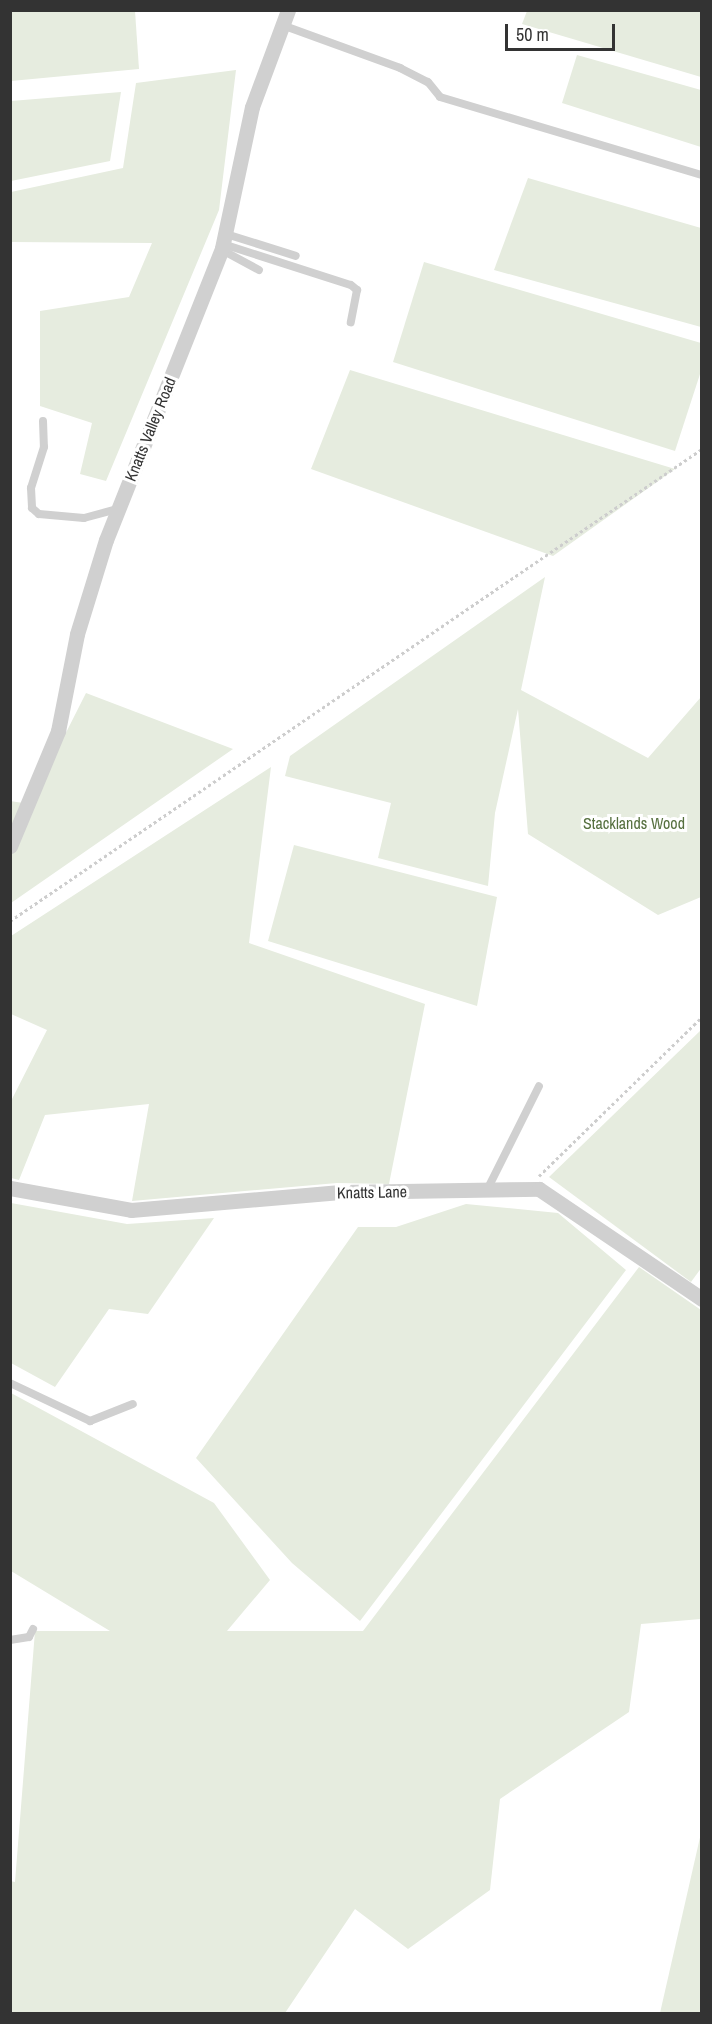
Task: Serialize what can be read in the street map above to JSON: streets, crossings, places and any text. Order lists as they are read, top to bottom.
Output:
{
  "streets": {
    "street": ["Knatts Valley Road", "Knatts Lane"]
  },
  "parks": ["Stacklands Wood"],
  "scale_bar": "50 m"
}
